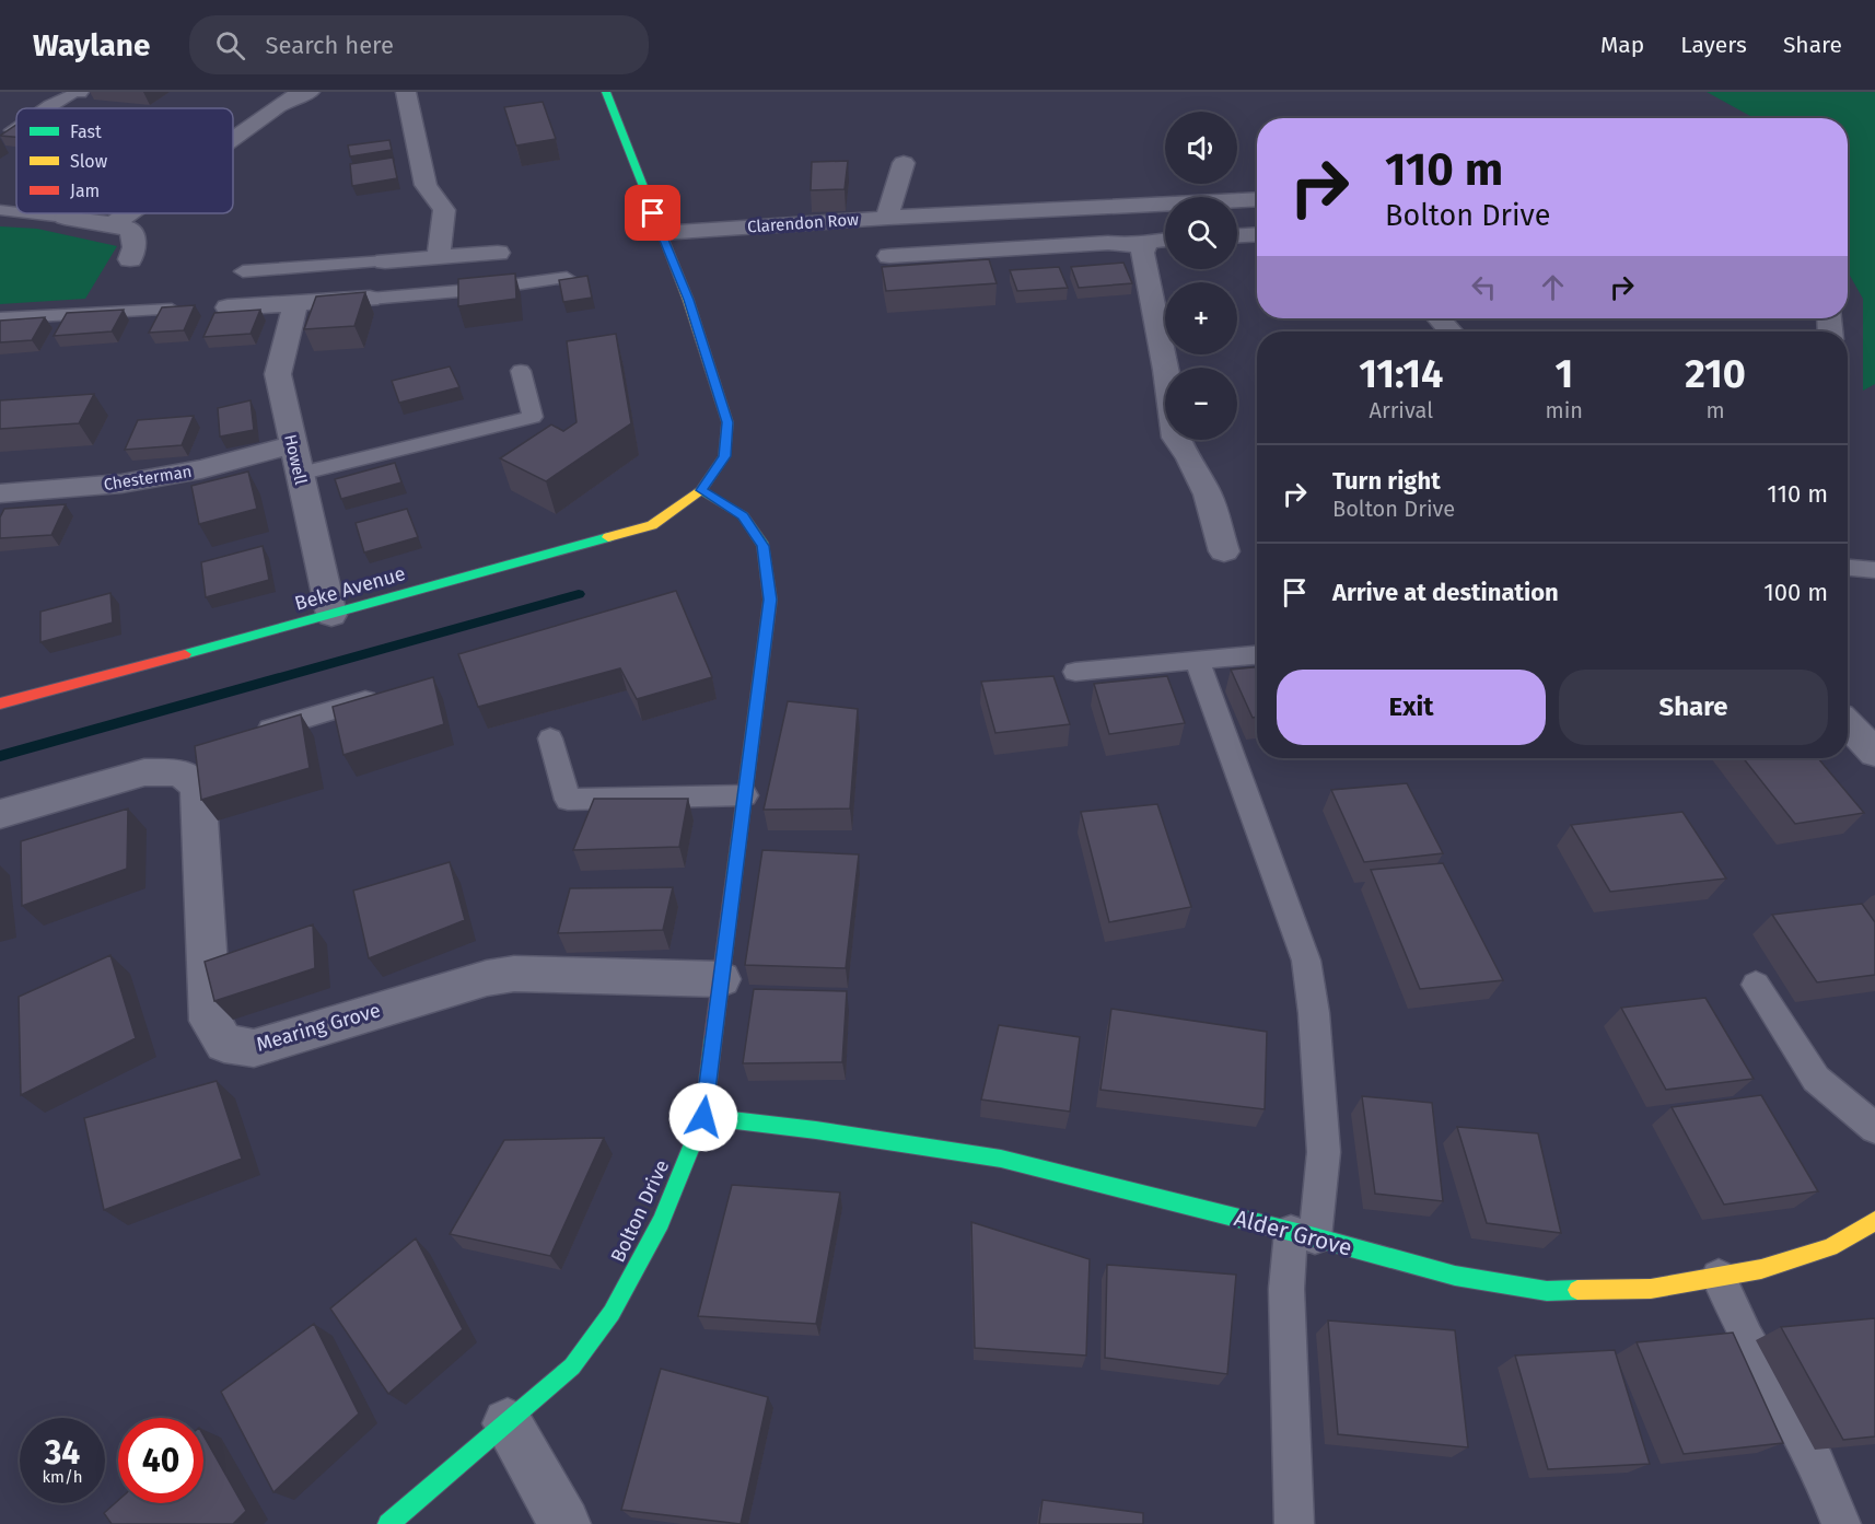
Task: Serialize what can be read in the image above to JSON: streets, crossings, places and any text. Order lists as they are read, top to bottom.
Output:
{
  "streets": {
    "street": [
      "Clarendon Row",
      "Howell",
      "Chesterman",
      "Beke Avenue",
      "Mearing Grove",
      "Bolton Drive",
      "Alder Grove"
    ]
  },
  "crossings": [
    ["Howell", "Chesterman"],
    ["Howell", "Beke Avenue"],
    ["Beke Avenue", "Bolton Drive"],
    ["Mearing Grove", "Bolton Drive"],
    ["Bolton Drive", "Alder Grove"]
  ],
  "legend": ["Fast", "Slow", "Jam"],
  "page": {
    "header": "Waylane",
    "search": "Search here",
    "nav": ["Map", "Layers", "Share"],
    "map_buttons": ["+", "−"],
    "turn": ["110 m", "Bolton Drive"],
    "eta": [
      "11:14",
      "Arrival",
      "1",
      "min",
      "210",
      "m"
    ],
    "list": [
      {
        "name": "Turn right",
        "note": "Bolton Drive",
        "value": "110 m"
      },
      {
        "name": "Arrive at destination",
        "value": "100 m"
      }
    ],
    "buttons": ["Exit", "Share"],
    "speed": "34 km/h",
    "limit": "40"
  }
}
